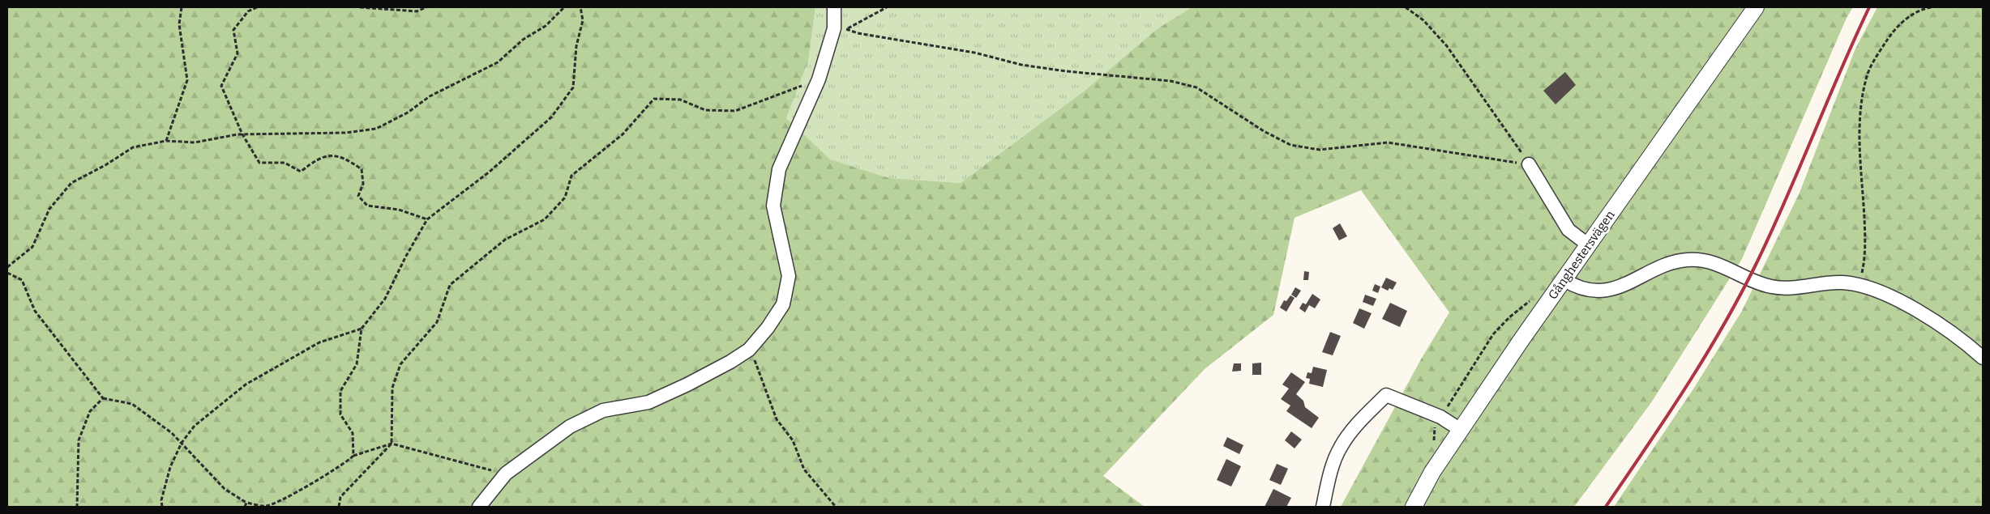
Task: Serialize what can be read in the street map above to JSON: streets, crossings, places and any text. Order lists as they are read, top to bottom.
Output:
{
  "streets": {
    "street": ["Gånghestersvägen"]
  }
}
